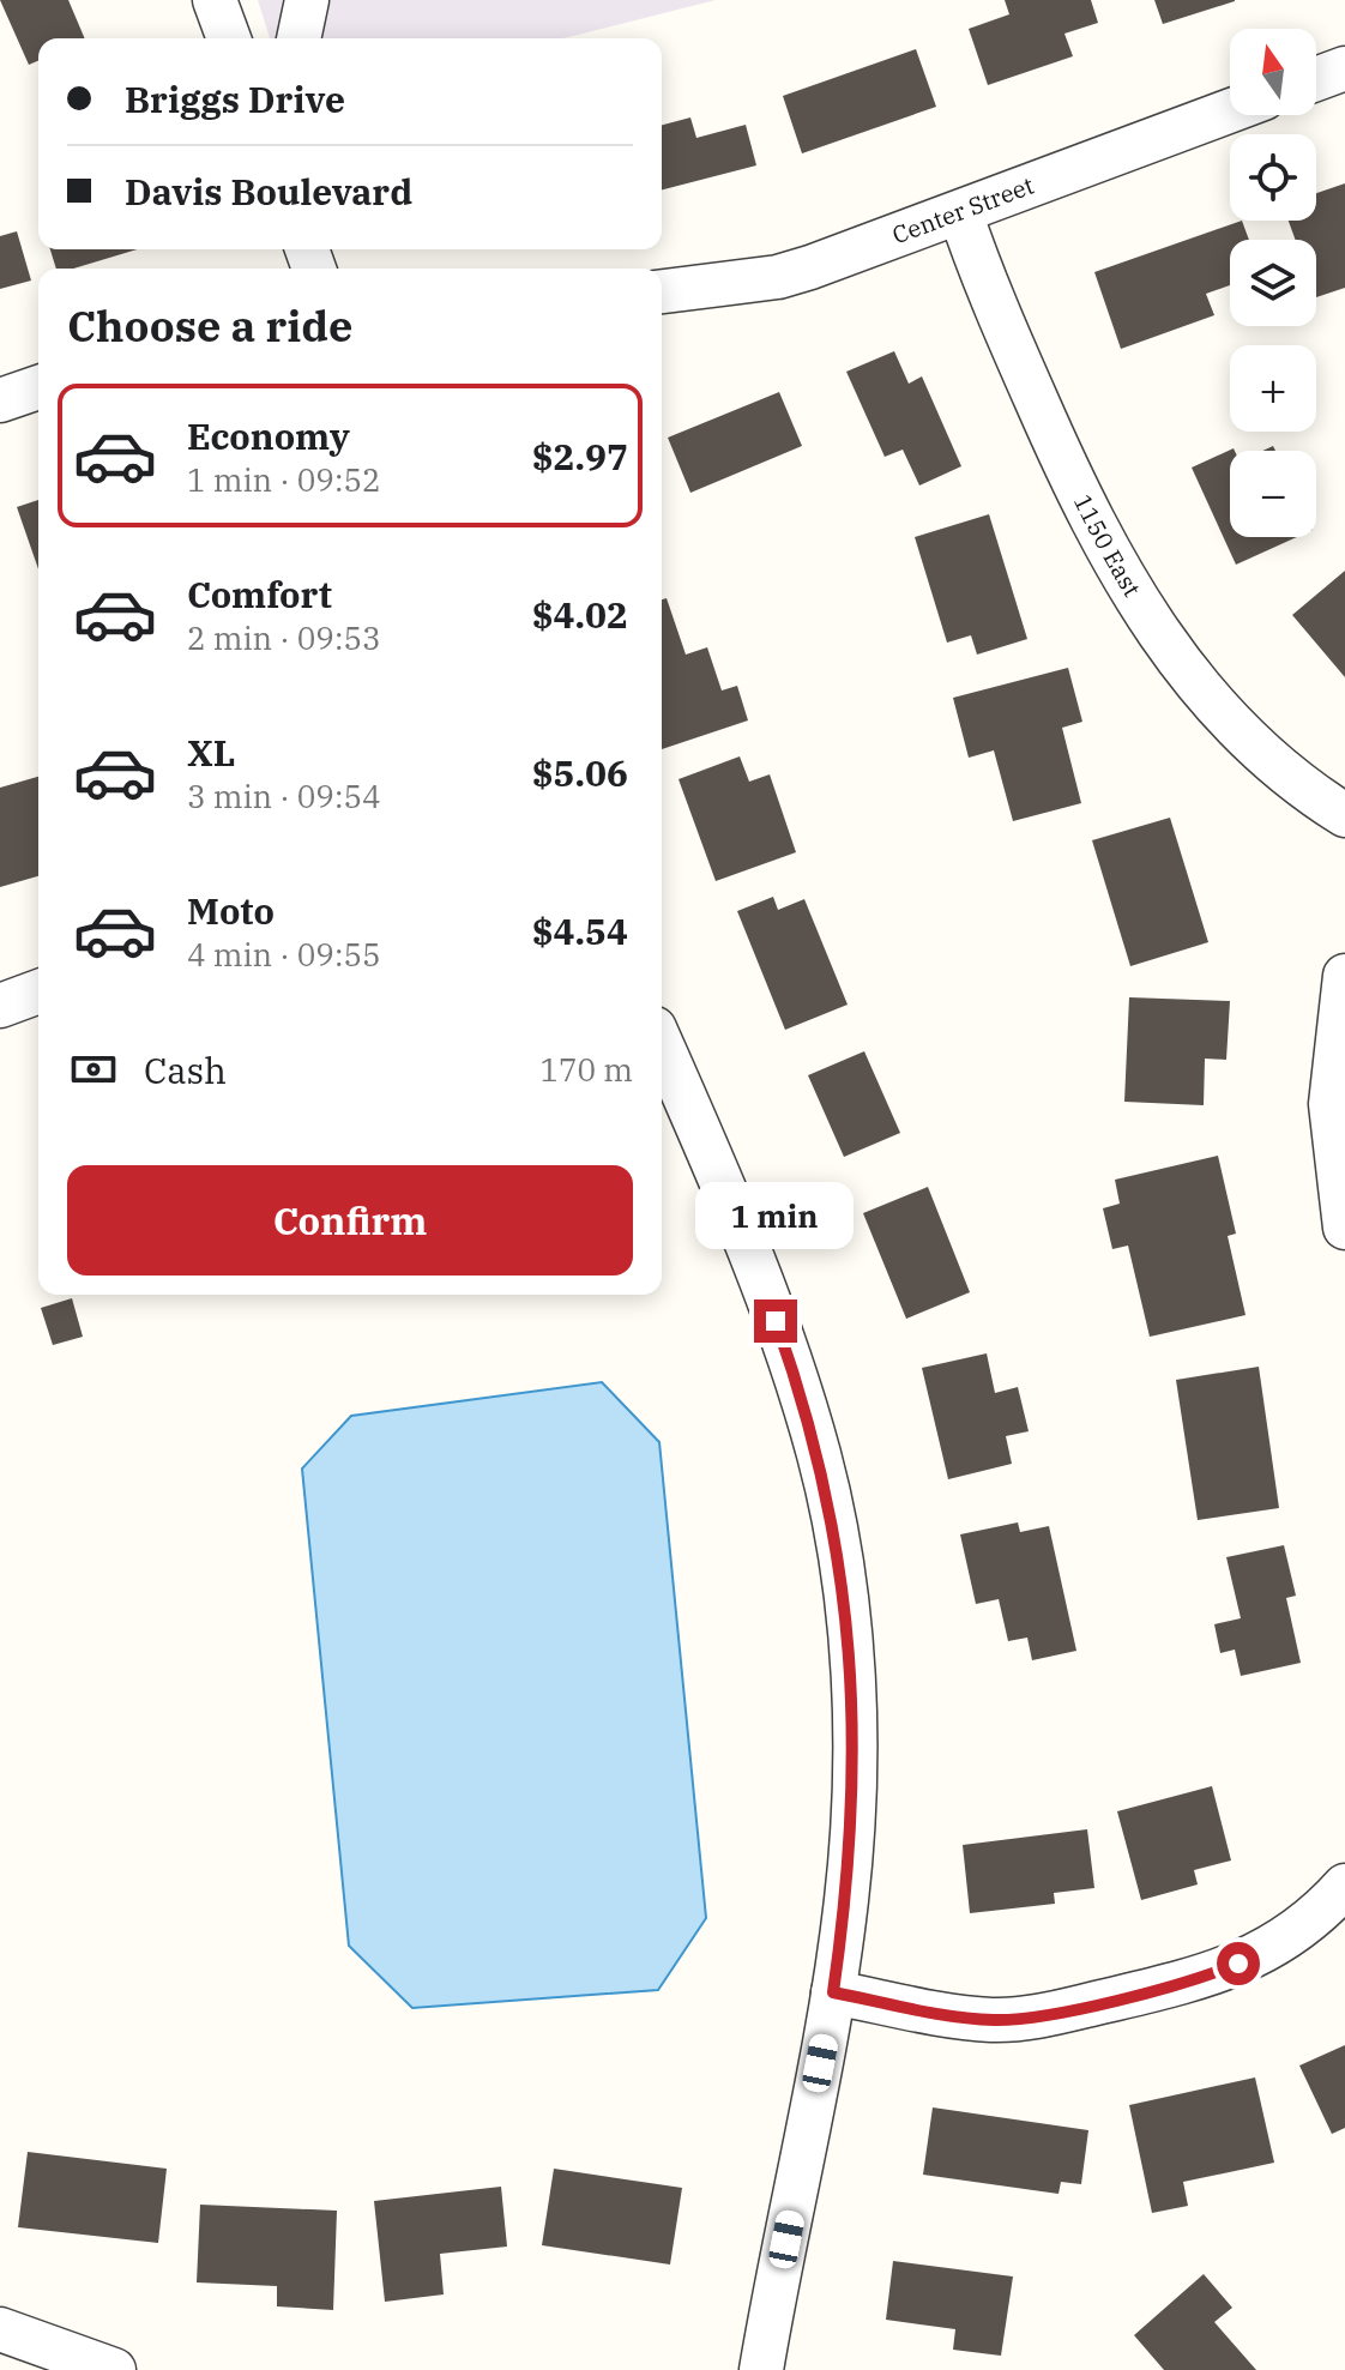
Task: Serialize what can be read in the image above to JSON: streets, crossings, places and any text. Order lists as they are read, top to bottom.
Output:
{
  "streets": {
    "street": ["Center Street", "1150 East"]
  },
  "crossings": [
    ["Center Street", "1150 East"]
  ],
  "north": "top",
  "page": {
    "map_buttons": ["+", "−"],
    "banner": ["Briggs Drive", "Davis Boulevard"],
    "heading": "Choose a ride",
    "list": [
      {
        "name": "Economy",
        "note": "1 min · 09:52",
        "value": "$2.97"
      },
      {
        "name": "Comfort",
        "note": "2 min · 09:53",
        "value": "$4.02"
      },
      {
        "name": "XL",
        "note": "3 min · 09:54",
        "value": "$5.06"
      },
      {
        "name": "Moto",
        "note": "4 min · 09:55",
        "value": "$4.54"
      }
    ],
    "pay": ["Cash", "170 m"],
    "buttons": "Confirm",
    "bubble": "1 min"
  }
}
